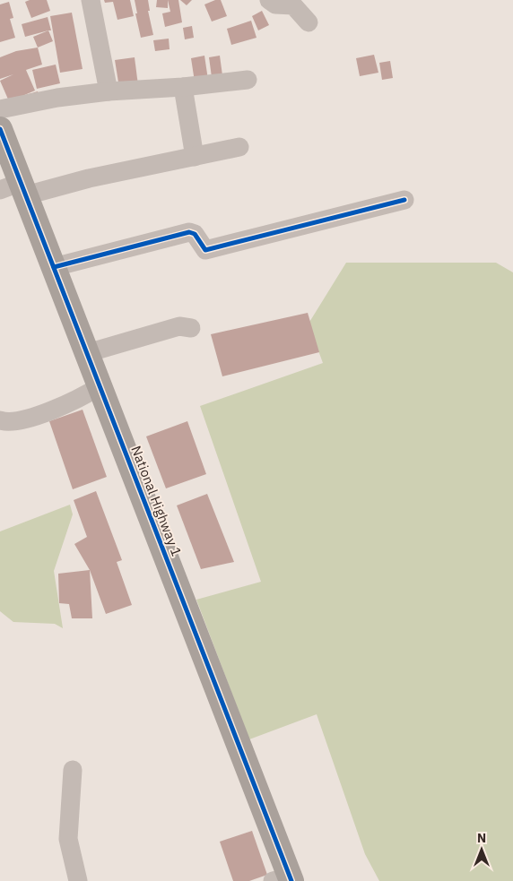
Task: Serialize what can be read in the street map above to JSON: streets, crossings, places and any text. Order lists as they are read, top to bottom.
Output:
{
  "streets": {
    "highway": ["National Highway 1"]
  },
  "north": "top"
}
